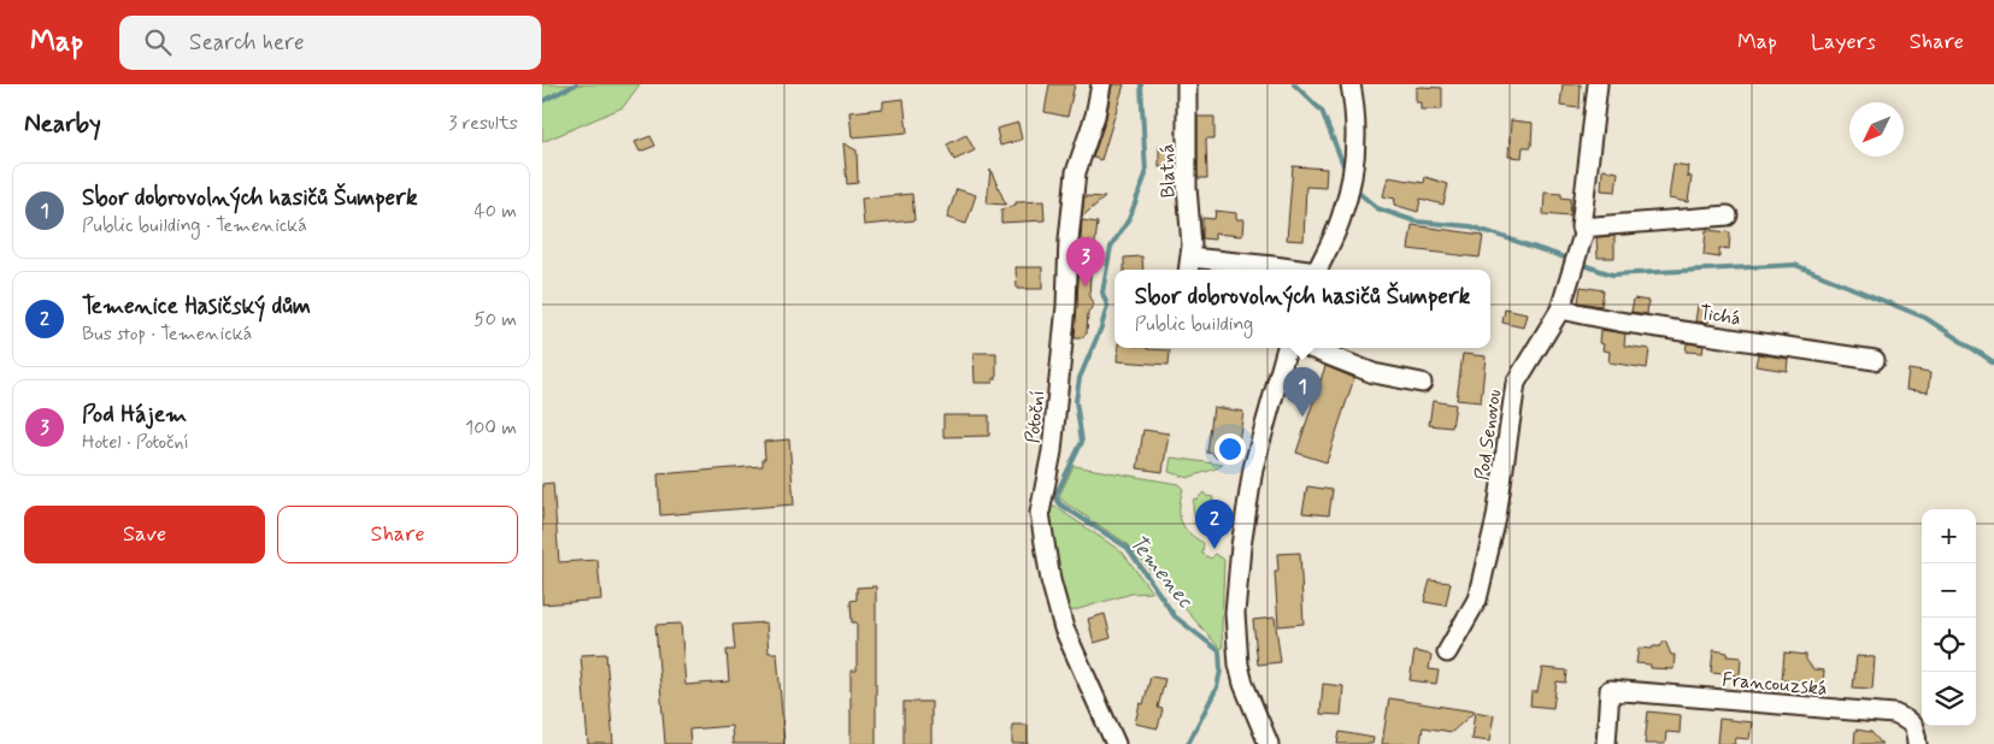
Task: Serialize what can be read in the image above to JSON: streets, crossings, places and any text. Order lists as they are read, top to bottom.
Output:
{
  "streets": {
    "street": [
      "Blatná",
      "Tichá",
      "Potoční",
      "Pod Senovou",
      "Francouzská"
    ]
  },
  "crossings": [
    ["Tichá", "Pod Senovou"]
  ],
  "water": ["Temenec"],
  "north": "bottom left",
  "page": {
    "header": "Map",
    "search": "Search here",
    "nav": ["Map", "Layers", "Share"],
    "heading": ["Nearby", "3 results"],
    "list": [
      {
        "mark": "1",
        "name": "Sbor dobrovolných hasičů Šumperk",
        "note": "Public building · Temenická",
        "value": "40 m"
      },
      {
        "mark": "2",
        "name": "Temenice Hasičský dům",
        "note": "Bus stop · Temenická",
        "value": "50 m"
      },
      {
        "mark": "3",
        "name": "Pod Hájem",
        "note": "Hotel · Potoční",
        "value": "100 m"
      }
    ],
    "pins": ["3", "1", "2"],
    "popup": ["Sbor dobrovolných hasičů Šumperk", "Public building"],
    "buttons": ["Save", "Share"],
    "map_buttons": ["+", "−"]
  }
}
